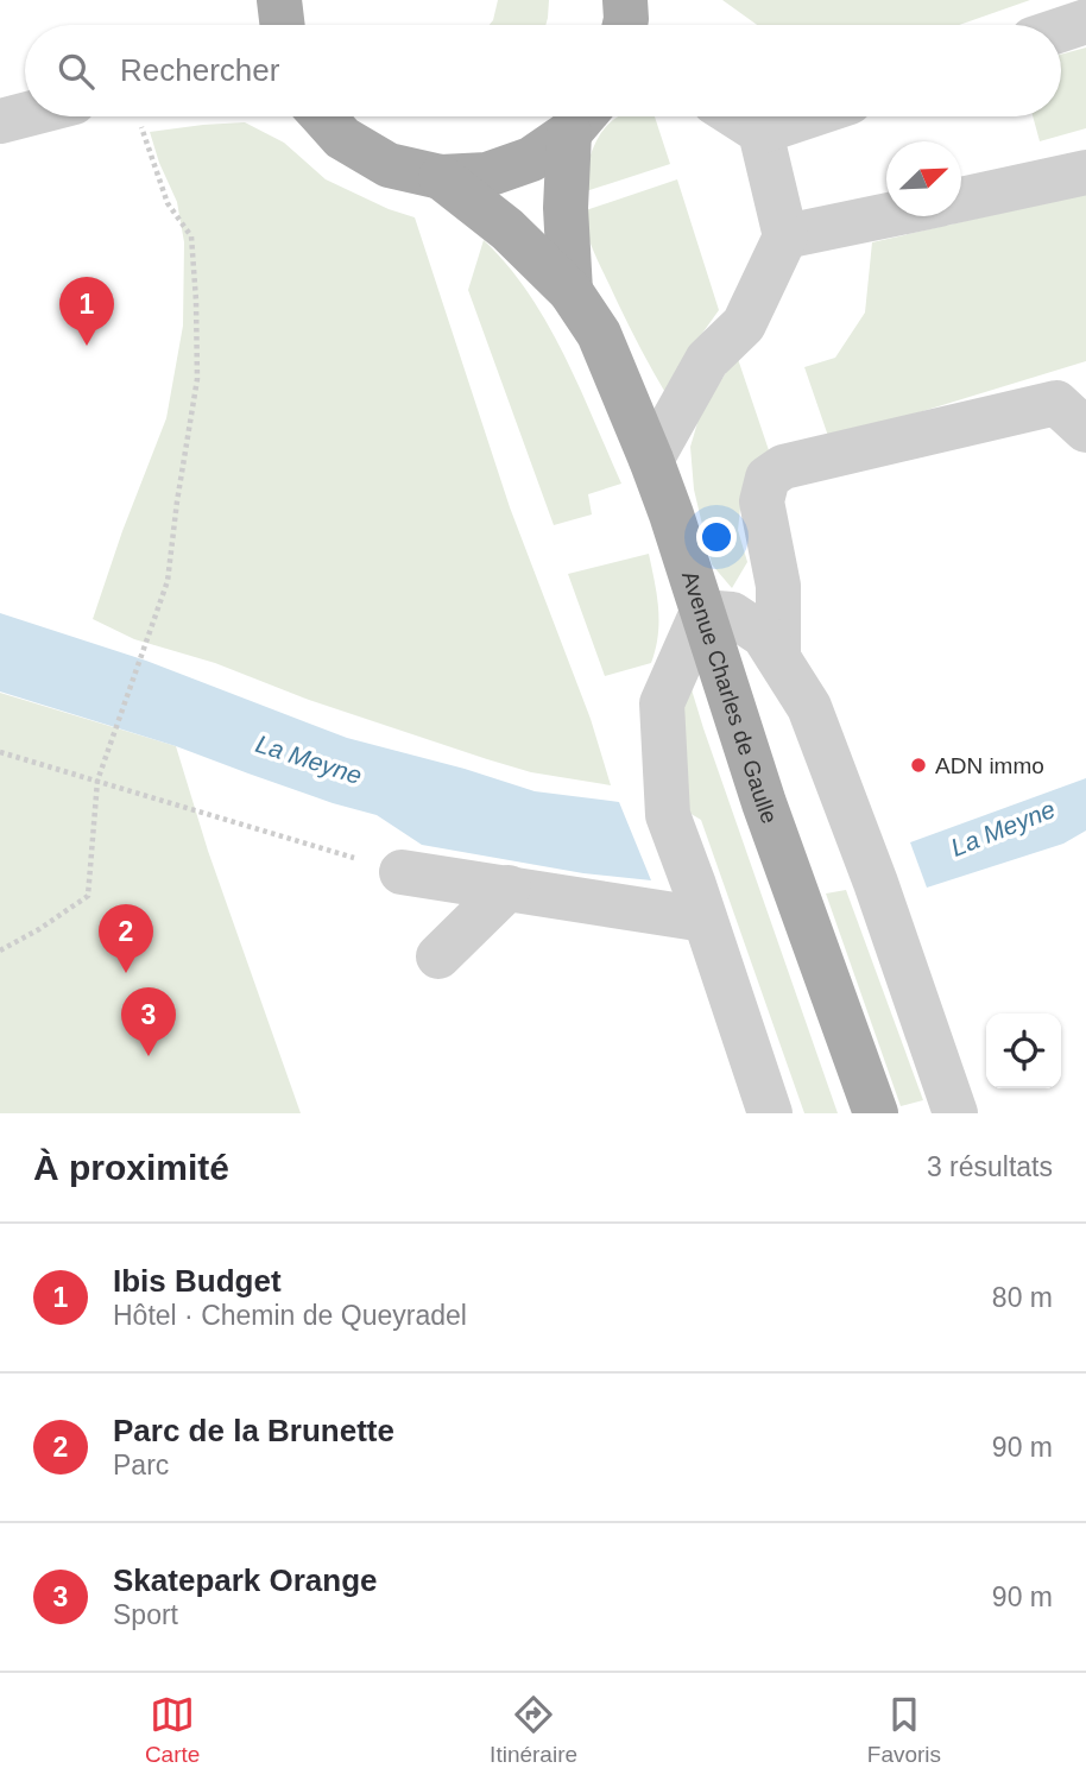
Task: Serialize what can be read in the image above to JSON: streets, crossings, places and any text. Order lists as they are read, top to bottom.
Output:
{
  "streets": {
    "main road": ["Avenue Charles de Gaulle"]
  },
  "water": ["La Meyne"],
  "places": ["ADN immo"],
  "north": "top right",
  "page": {
    "search": "Rechercher",
    "pins": ["1", "2", "3"],
    "heading": ["À proximité", "3 résultats"],
    "list": [
      {
        "mark": "1",
        "name": "Ibis Budget",
        "note": "Hôtel · Chemin de Queyradel",
        "value": "80 m"
      },
      {
        "mark": "2",
        "name": "Parc de la Brunette",
        "note": "Parc",
        "value": "90 m"
      },
      {
        "mark": "3",
        "name": "Skatepark Orange",
        "note": "Sport",
        "value": "90 m"
      }
    ],
    "nav": ["Carte", "Itinéraire", "Favoris"]
  }
}
